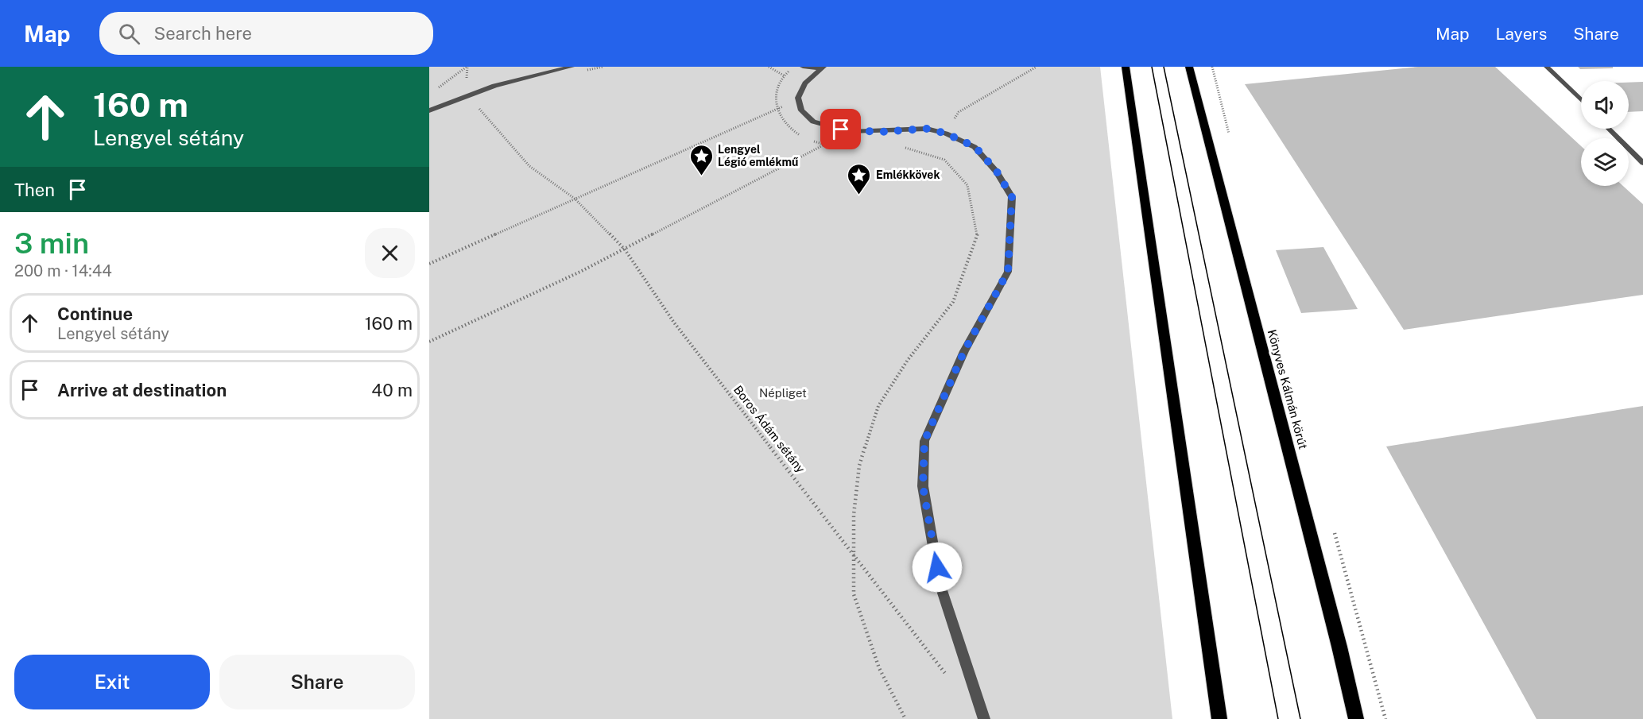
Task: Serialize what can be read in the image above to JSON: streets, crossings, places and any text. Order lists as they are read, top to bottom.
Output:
{
  "streets": {
    "main road": ["Könyves Kálmán körút"],
    "path": ["Boros Ádám sétány"]
  },
  "parks": ["Népliget"],
  "places": {
    "place": ["Lengyel Légió emlékmű", "Emlékkövek"]
  },
  "page": {
    "header": "Map",
    "search": "Search here",
    "nav": ["Map", "Layers", "Share"],
    "turn": ["160 m", "Lengyel sétány"],
    "then": "Then",
    "heading": ["3 min", "200 m · 14:44"],
    "list": [
      {
        "name": "Continue",
        "note": "Lengyel sétány",
        "value": "160 m"
      },
      {
        "name": "Arrive at destination",
        "value": "40 m"
      }
    ],
    "buttons": ["Exit", "Share"]
  }
}
